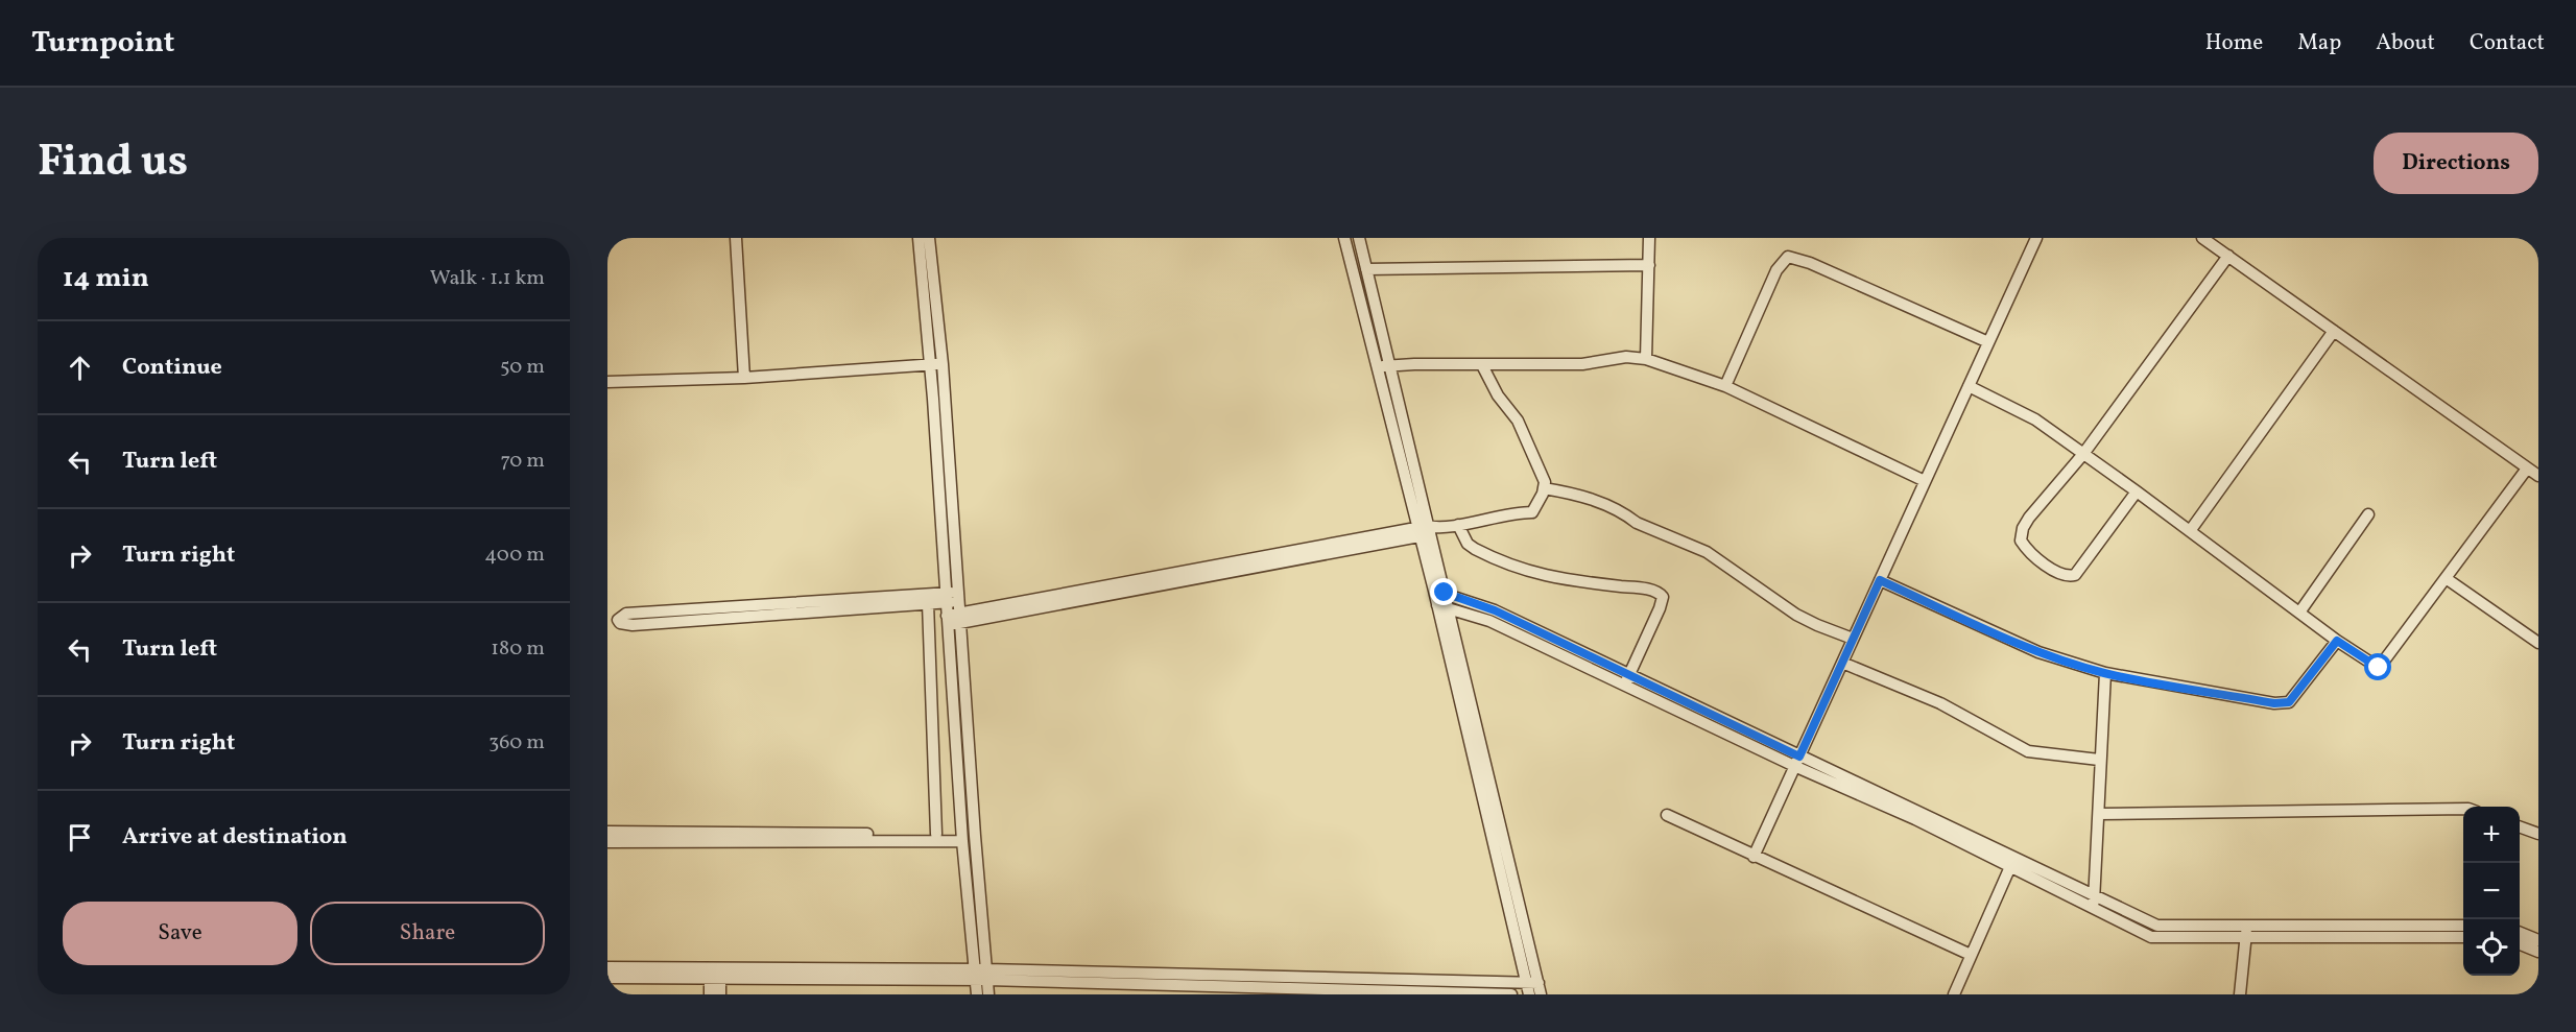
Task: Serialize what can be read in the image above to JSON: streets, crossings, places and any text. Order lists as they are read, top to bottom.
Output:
{
  "page": {
    "header": "Turnpoint",
    "nav": [
      "Home",
      "Map",
      "About",
      "Contact"
    ],
    "title": "Find us",
    "buttons": [
      "Directions",
      ["Save", "Share"]
    ],
    "heading": ["14 min", "Walk · 1.1 km"],
    "list": [
      ["Continue", "50 m"],
      ["Turn left", "70 m"],
      ["Turn right", "400 m"],
      ["Turn left", "180 m"],
      ["Turn right", "360 m"],
      "Arrive at destination"
    ],
    "map_buttons": ["+", "−"]
  }
}
